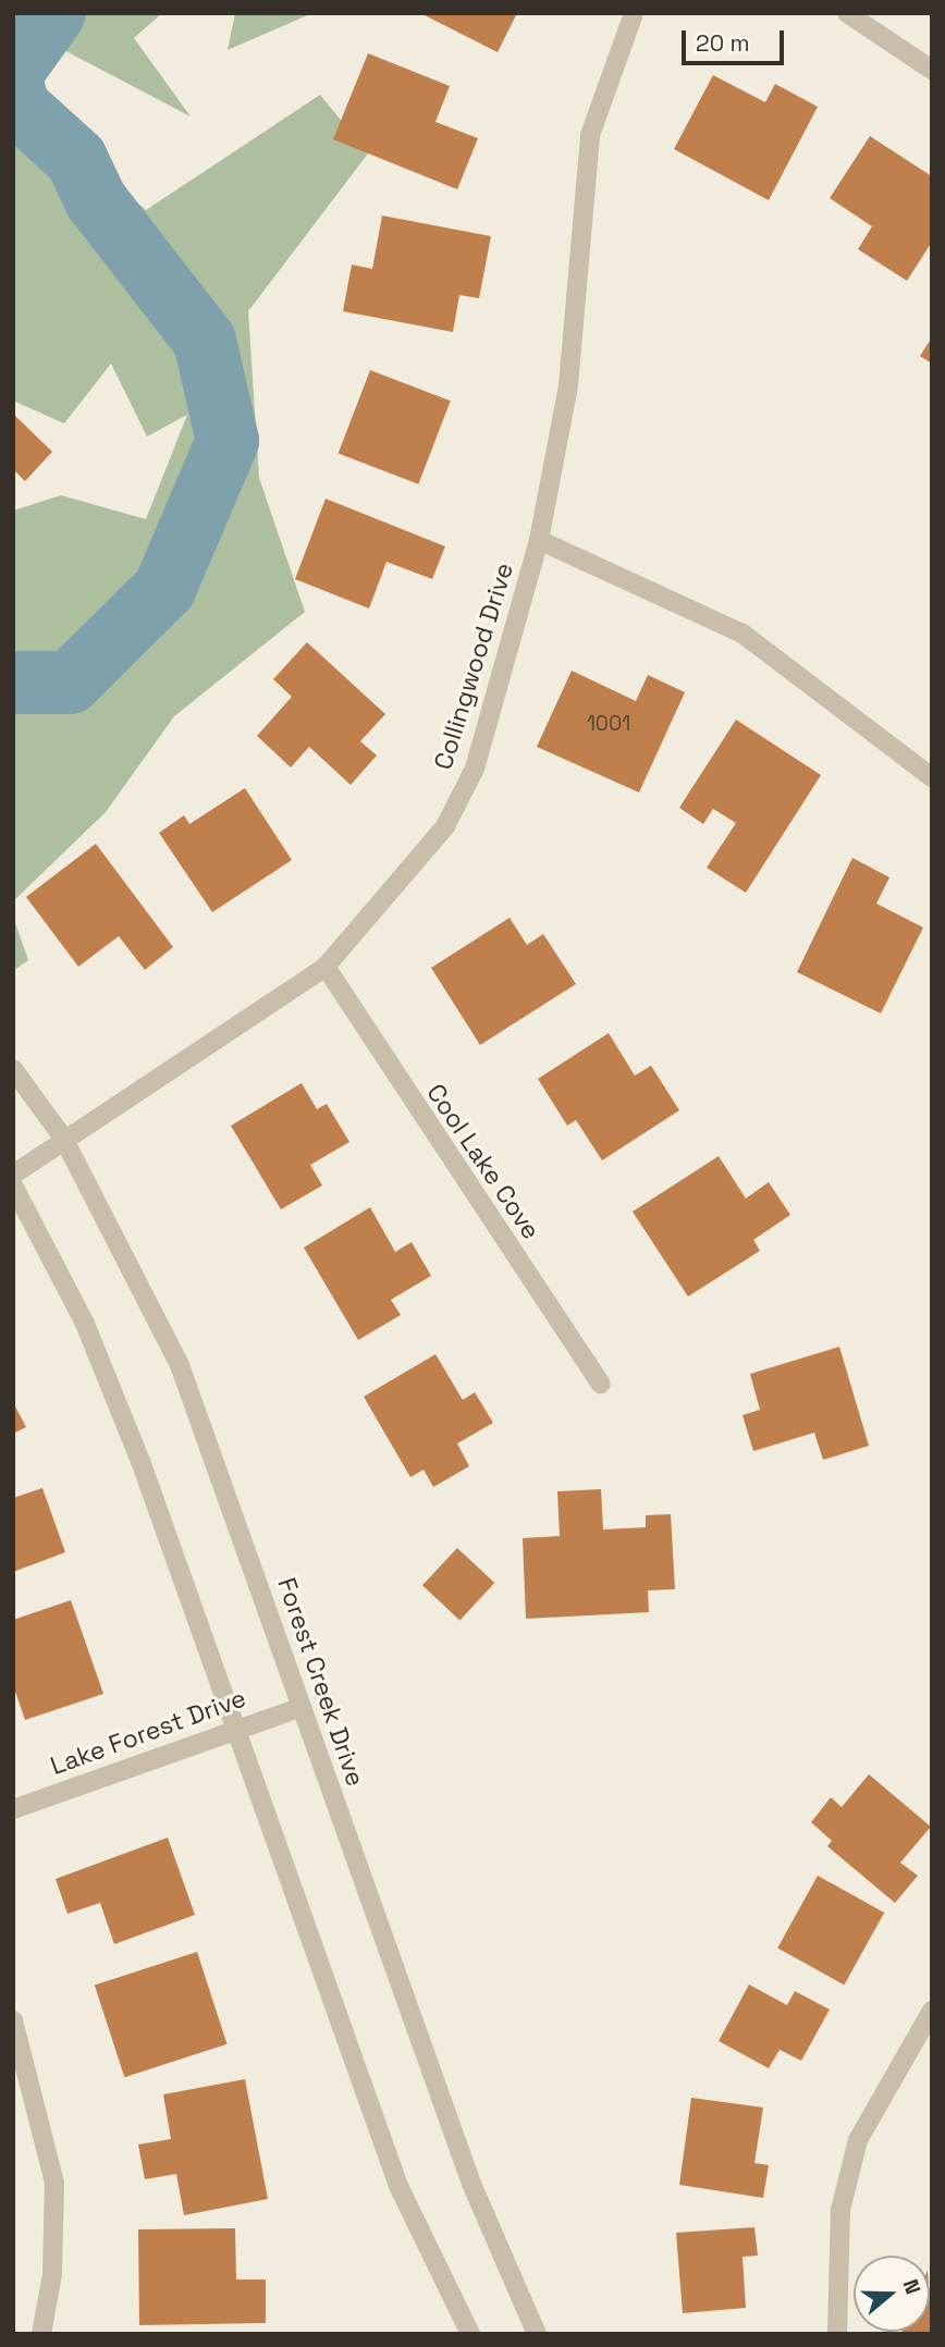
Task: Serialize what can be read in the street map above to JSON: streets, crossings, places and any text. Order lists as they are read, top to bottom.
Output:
{
  "streets": {
    "street": [
      "Collingwood Drive",
      "Cool Lake Cove",
      "Forest Creek Drive",
      "Lake Forest Drive"
    ]
  },
  "crossings": [
    ["Collingwood Drive", "Cool Lake Cove"],
    ["Collingwood Drive", "Forest Creek Drive"],
    ["Forest Creek Drive", "Lake Forest Drive"]
  ],
  "house_numbers": ["1001"],
  "scale_bar": "20 m",
  "north": "right"
}
